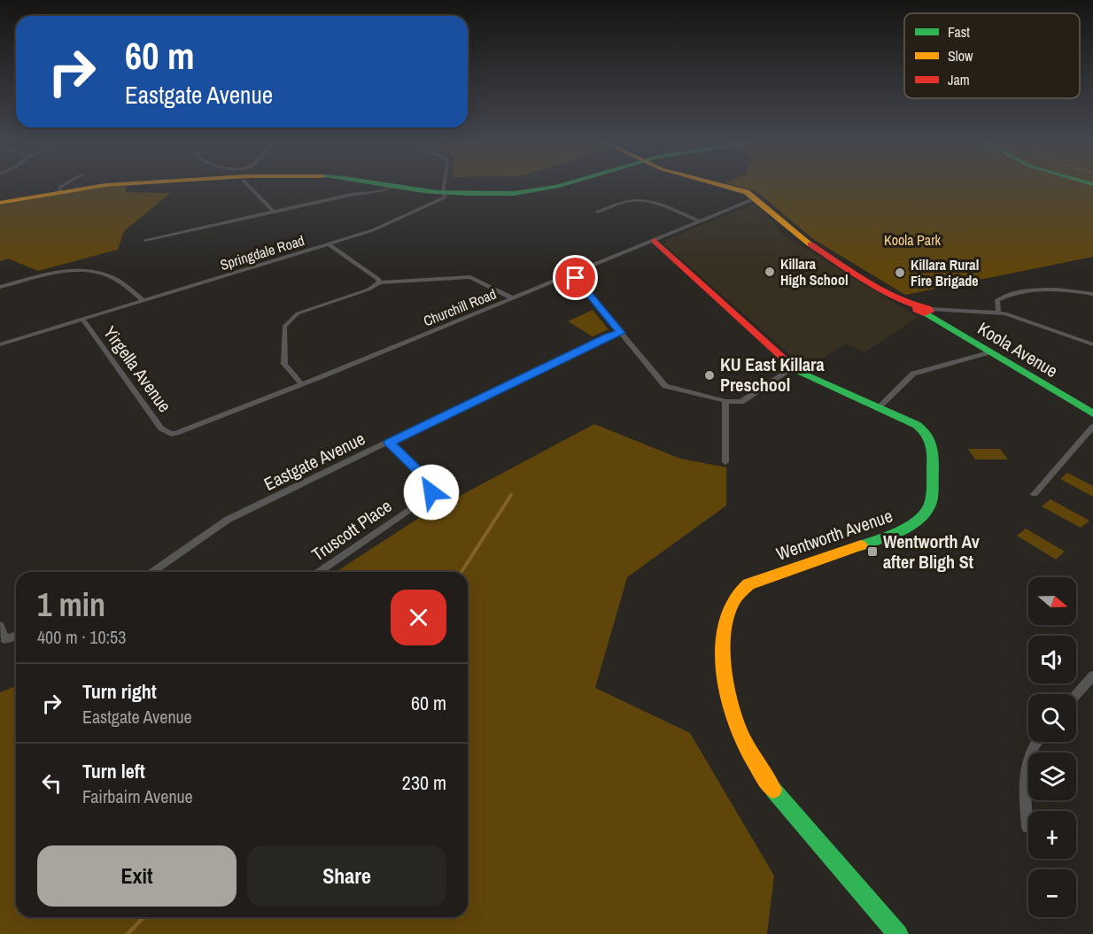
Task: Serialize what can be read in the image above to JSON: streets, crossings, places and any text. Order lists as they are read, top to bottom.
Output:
{
  "streets": {
    "main road": ["Koola Avenue", "Wentworth Avenue"],
    "street": [
      "Springdale Road",
      "Churchill Road",
      "Yirgella Avenue",
      "Eastgate Avenue",
      "Truscott Place"
    ]
  },
  "crossings": [
    ["Springdale Road", "Yirgella Avenue"],
    ["Churchill Road", "Koola Avenue"],
    ["Churchill Road", "Yirgella Avenue"],
    ["Churchill Road", "Wentworth Avenue"],
    ["Eastgate Avenue", "Truscott Place"]
  ],
  "parks": ["Koola Park"],
  "places": {
    "other": ["Killara High School", "Killara Rural Fire Brigade", "KU East Killara Preschool"],
    "transit": ["Wentworth Av after Bligh St"]
  },
  "legend": ["Fast", "Slow", "Jam"],
  "north": "right",
  "page": {
    "turn": ["60 m", "Eastgate Avenue"],
    "heading": ["1 min", "400 m · 10:53"],
    "map_buttons": ["+", "−"],
    "list": [
      {
        "name": "Turn right",
        "note": "Eastgate Avenue",
        "value": "60 m"
      },
      {
        "name": "Turn left",
        "note": "Fairbairn Avenue",
        "value": "230 m"
      }
    ],
    "buttons": ["Exit", "Share"]
  }
}
